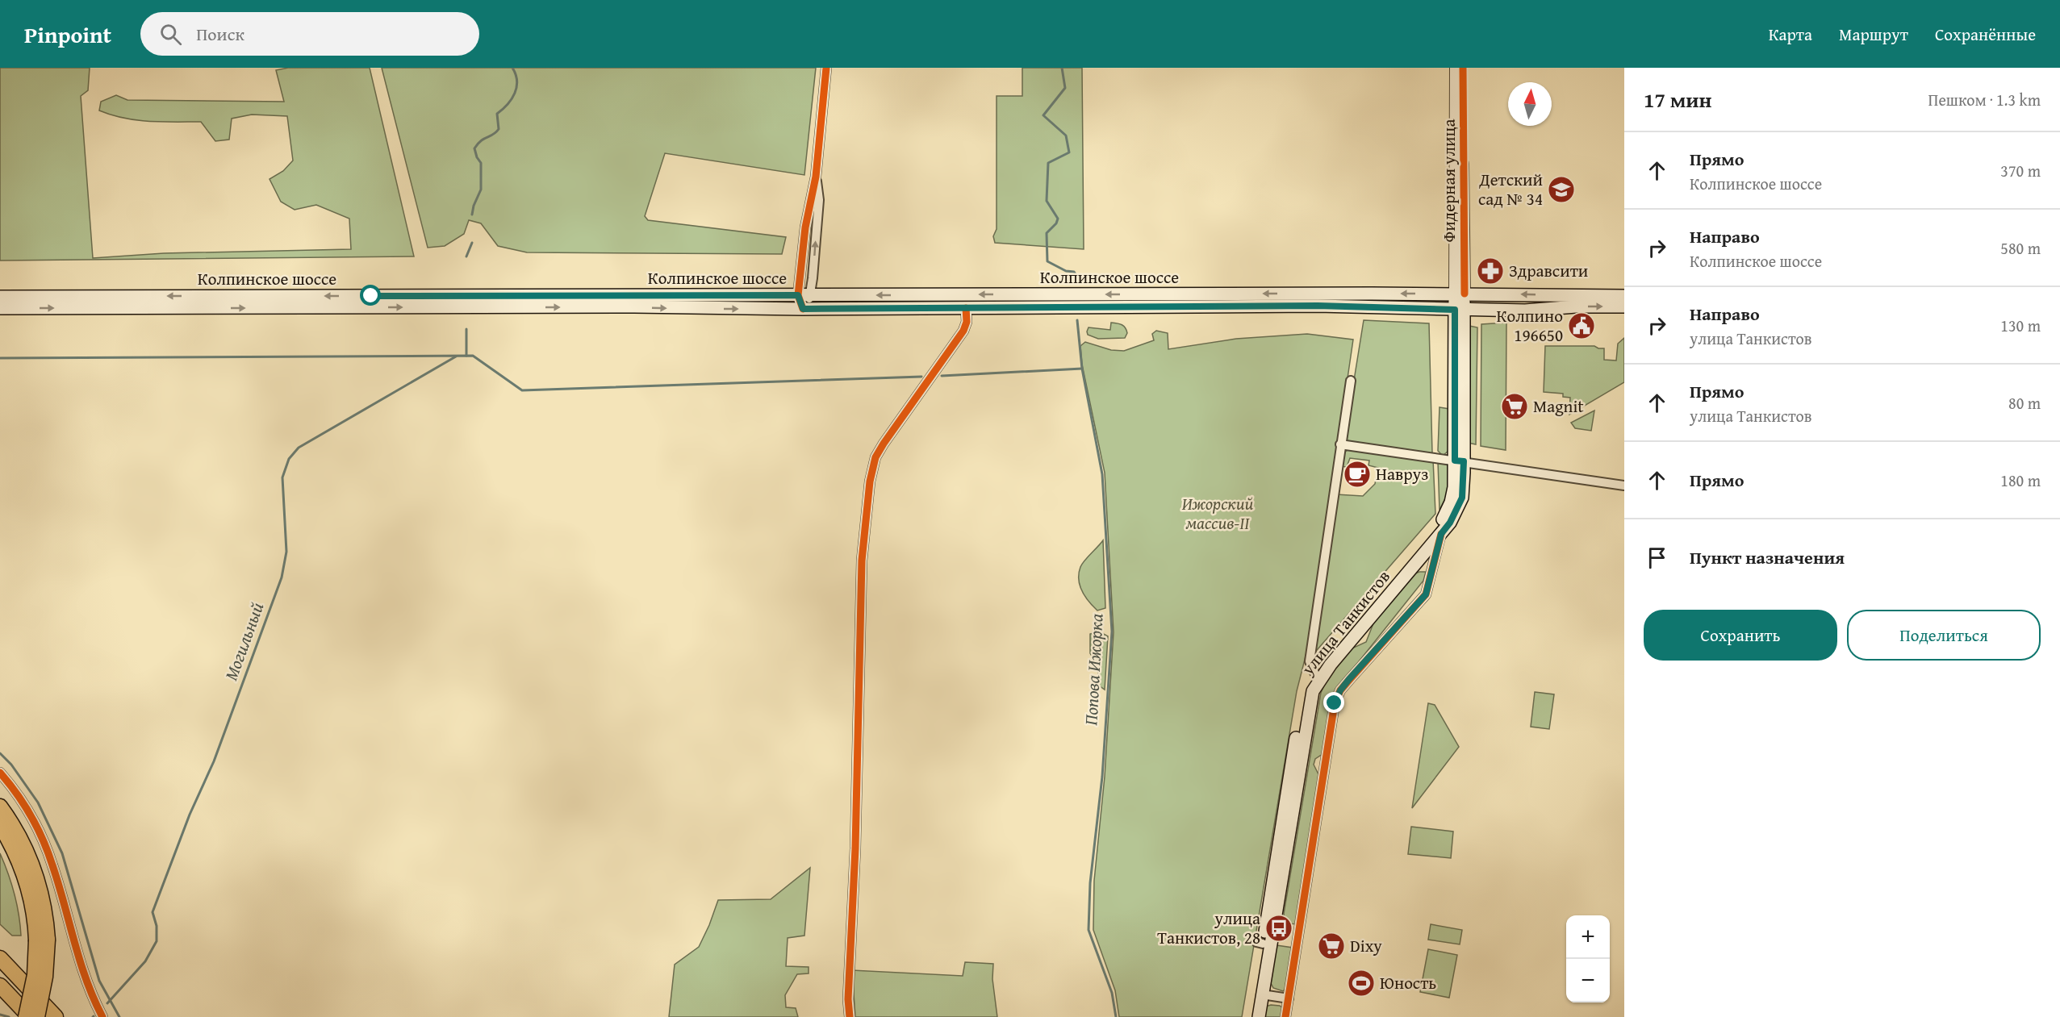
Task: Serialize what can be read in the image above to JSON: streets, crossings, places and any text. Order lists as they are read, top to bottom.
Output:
{
  "streets": {
    "main road": ["Фидерная улица", "Колпинское шоссе", "улица Танкистов"]
  },
  "crossings": [
    ["Фидерная улица", "Колпинское шоссе"],
    ["Фидерная улица", "улица Танкистов"],
    ["Колпинское шоссе", "улица Танкистов"]
  ],
  "water": ["Могильный", "Попова Ижорка"],
  "parks": ["Ижорский массив-II"],
  "places": {
    "school or university": ["Детский сад № 34"],
    "pharmacy": ["Здравсити"],
    "public building": ["Колпино 196650"],
    "supermarket": ["Magnit", "Dixy"],
    "cafe": ["Навруз"],
    "bus stop": ["улица Танкистов, 28"],
    "sports": ["Юность"]
  },
  "north": "top",
  "page": {
    "header": "Pinpoint",
    "search": "Поиск",
    "nav": ["Карта", "Маршрут", "Сохранённые"],
    "heading": ["17 мин", "Пешком · 1.3 km"],
    "list": [
      ["Прямо", "Колпинское шоссе", "370 m"],
      ["Направо", "Колпинское шоссе", "580 m"],
      ["Направо", "улица Танкистов", "130 m"],
      ["Прямо", "улица Танкистов", "80 m"],
      ["Прямо", "180 m"],
      "Пункт назначения"
    ],
    "buttons": ["Сохранить", "Поделиться"],
    "map_buttons": ["+", "−"]
  }
}
